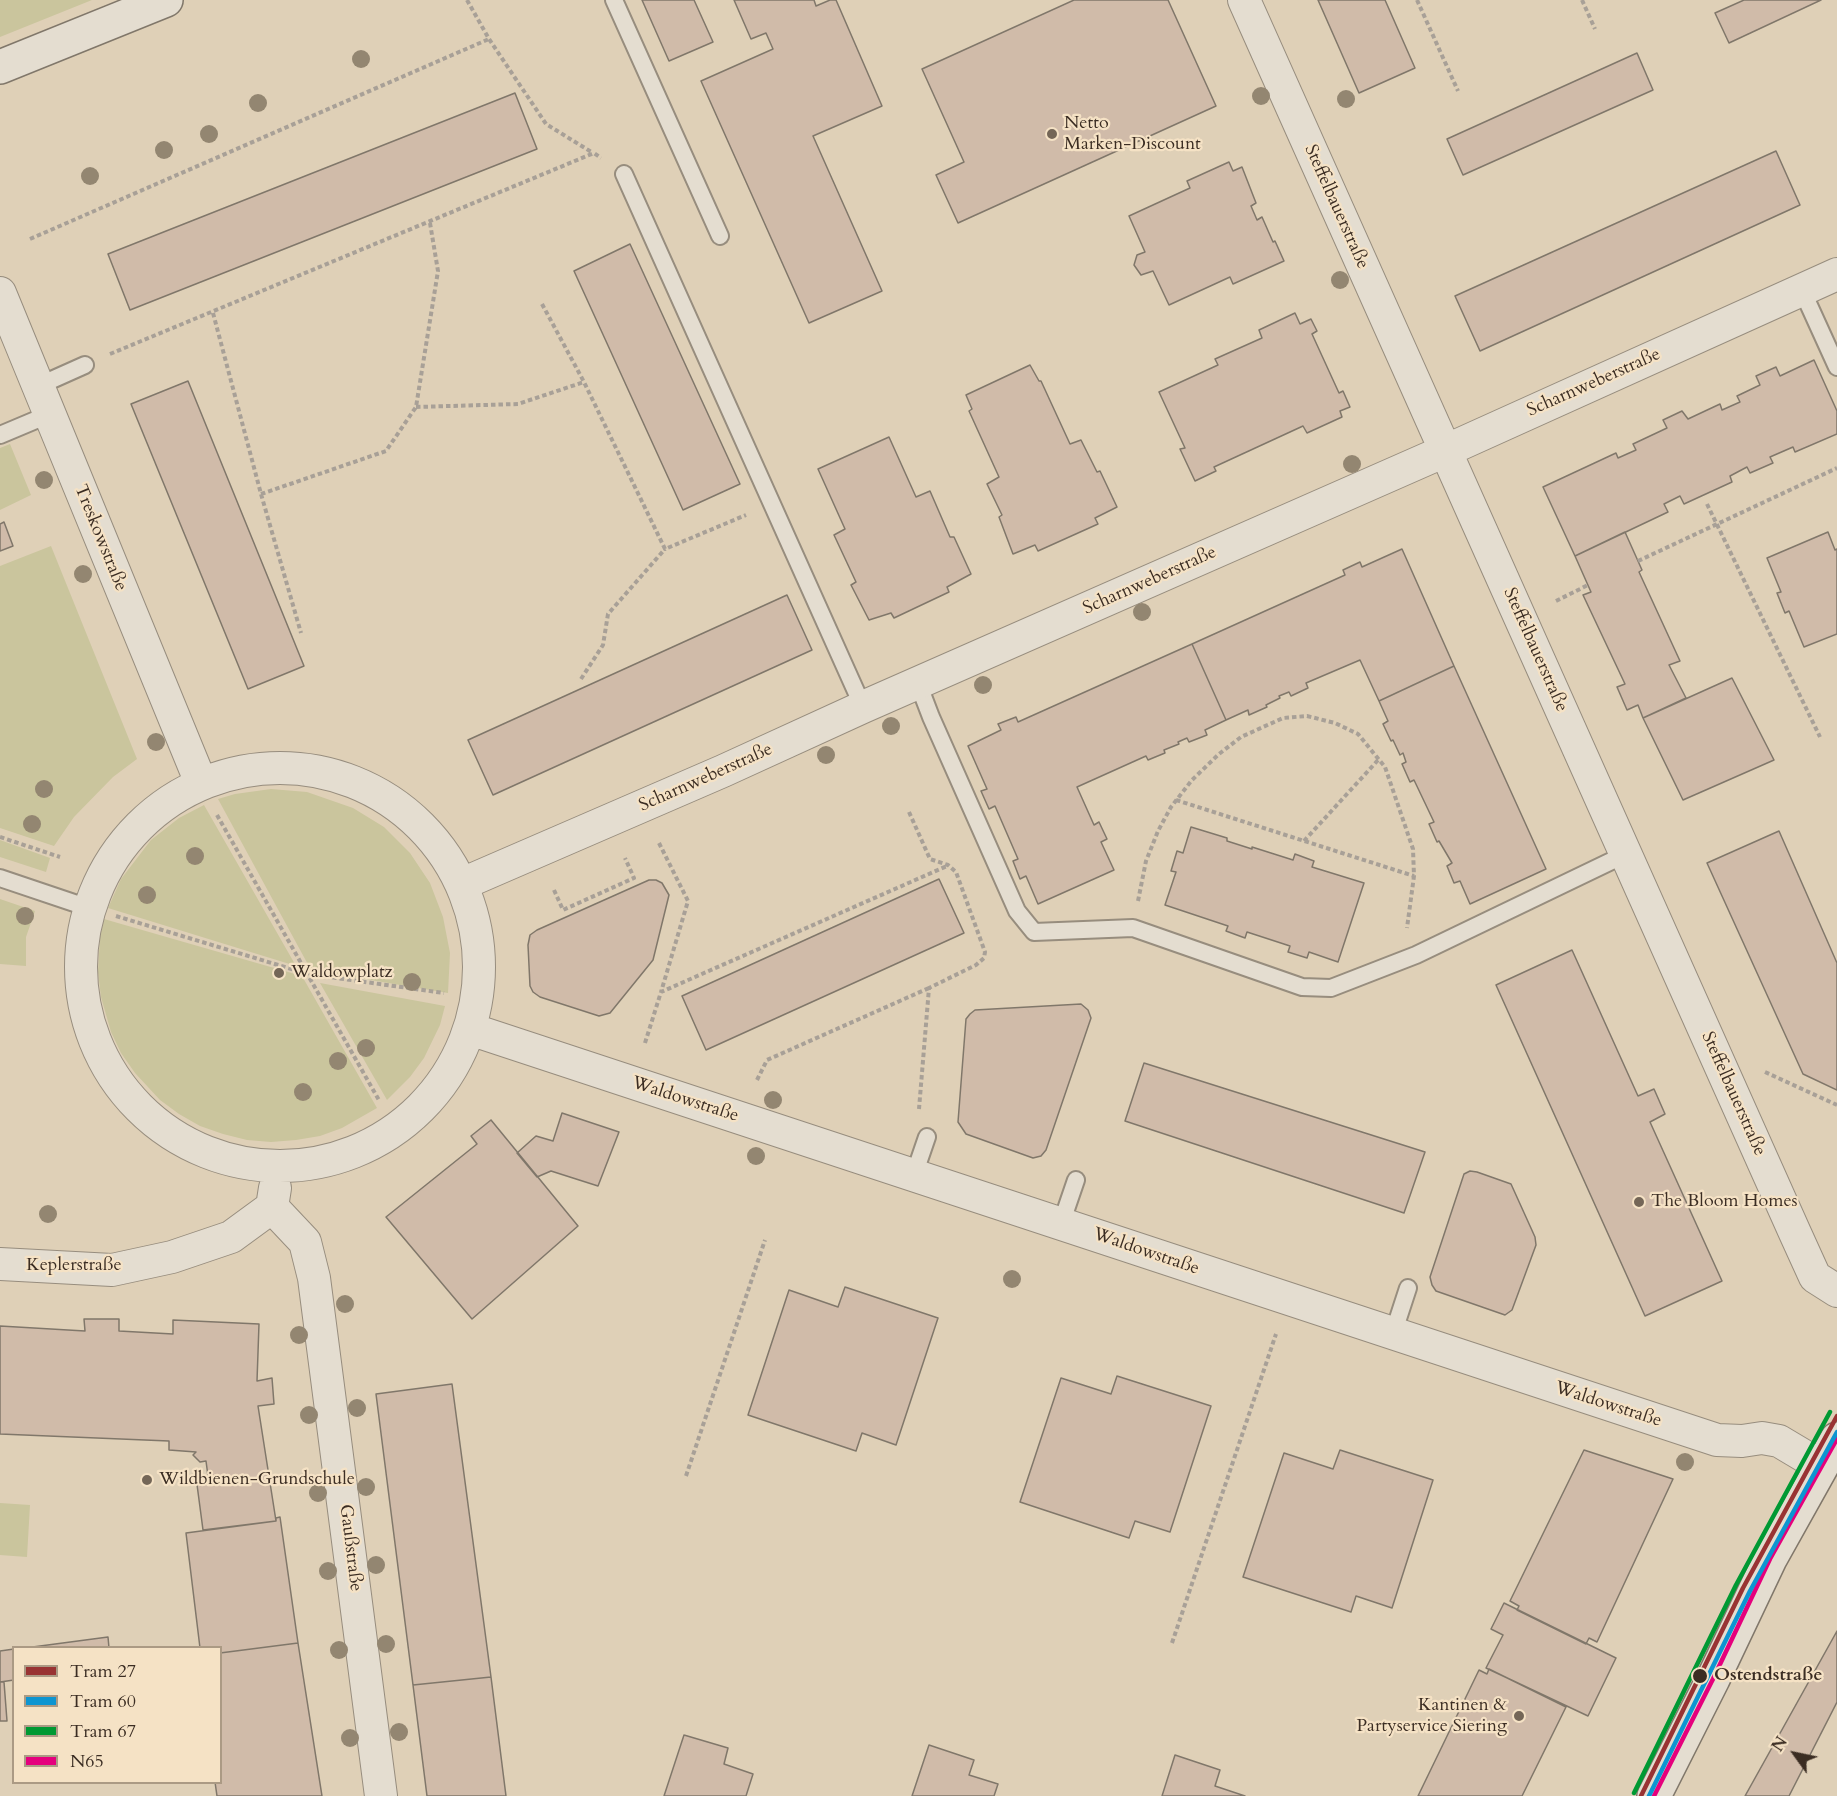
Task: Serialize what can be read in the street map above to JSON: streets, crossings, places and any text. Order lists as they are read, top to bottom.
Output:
{
  "streets": {
    "street": [
      "Steffelbauerstraße",
      "Scharnweberstraße",
      "Treskowstraße",
      "Waldowstraße",
      "Keplerstraße",
      "Gaußstraße"
    ]
  },
  "crossings": [
    ["Steffelbauerstraße", "Scharnweberstraße"],
    ["Keplerstraße", "Gaußstraße"]
  ],
  "places": [
    "Netto Marken-Discount",
    "Waldowplatz",
    "The Bloom Homes",
    "Wildbienen-Grundschule",
    "Ostendstraße",
    "Kantinen & Partyservice Siering"
  ],
  "lines": [
    "tram line 67",
    "tram line 27",
    "tram line 60",
    "transit line N65"
  ],
  "legend": [
    "Tram 27",
    "Tram 60",
    "Tram 67",
    "N65"
  ],
  "north": "top left"
}
